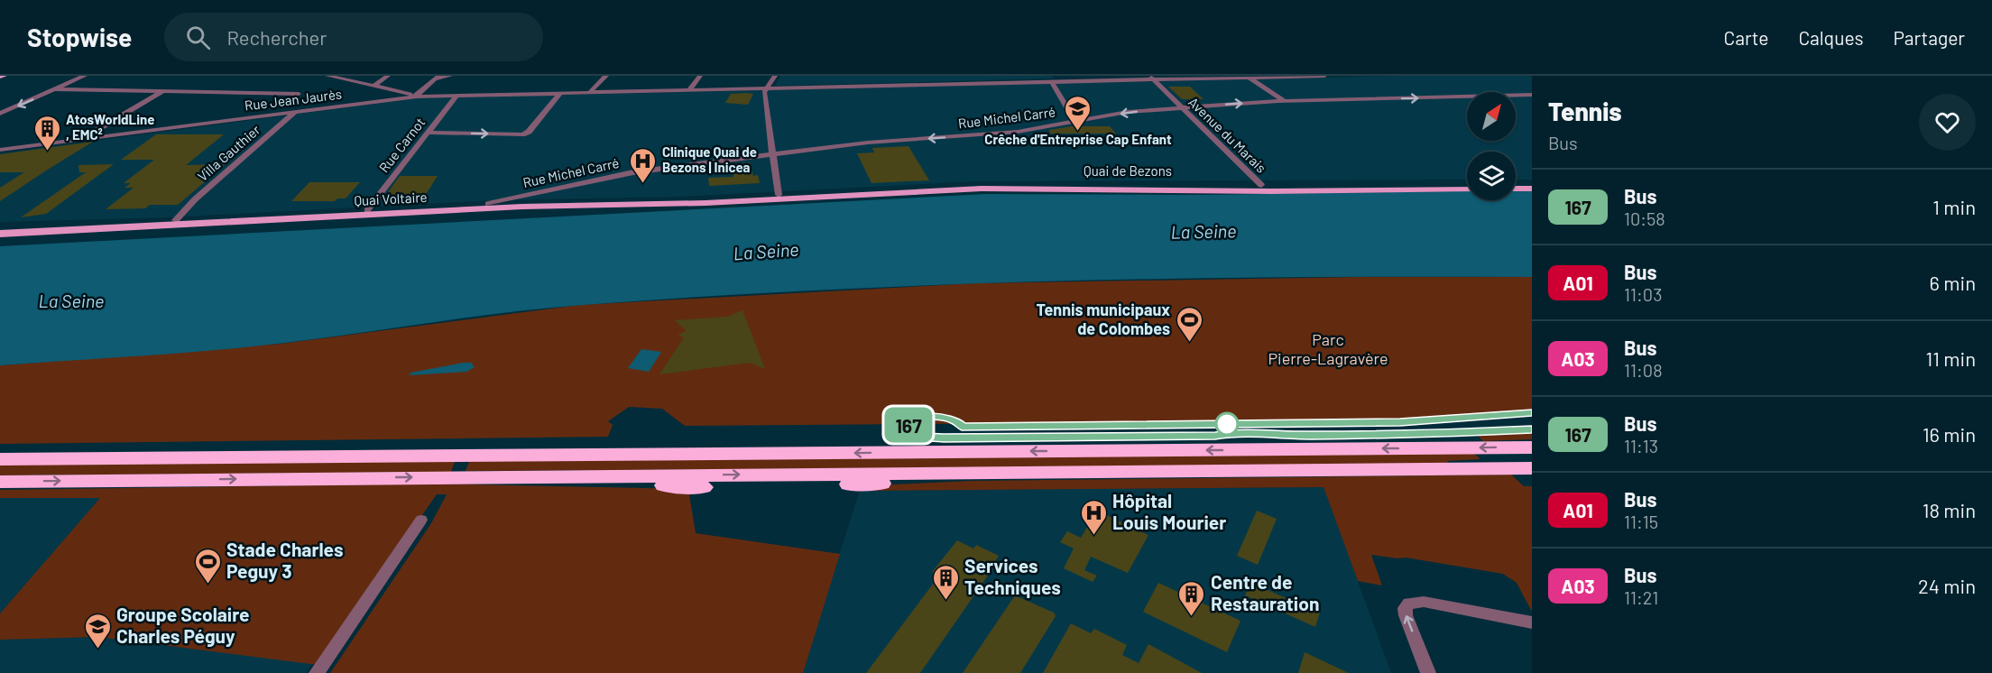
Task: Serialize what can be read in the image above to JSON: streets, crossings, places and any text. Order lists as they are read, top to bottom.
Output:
{
  "streets": {
    "main road": ["Quai de Bezons", "Quai Voltaire"],
    "street": [
      "Rue Jean Jaurès",
      "Rue Michel Carré",
      "Avenue du Marais",
      "Rue Carnot",
      "Villa Gauthier"
    ]
  },
  "crossings": [
    ["Rue Jean Jaurès", "Avenue du Marais"],
    ["Rue Jean Jaurès", "Rue Carnot"],
    ["Rue Jean Jaurès", "Villa Gauthier"],
    ["Rue Michel Carré", "Avenue du Marais"],
    ["Rue Michel Carré", "Quai Voltaire"],
    ["Avenue du Marais", "Quai de Bezons"],
    ["Rue Carnot", "Quai Voltaire"],
    ["Villa Gauthier", "Quai Voltaire"],
    ["Quai de Bezons", "Quai Voltaire"]
  ],
  "water": ["La Seine"],
  "parks": ["Parc Pierre-Lagravère"],
  "places": {
    "school or university": ["Crêche d'Entreprise Cap Enfant", "Groupe Scolaire Charles Péguy"],
    "building": ["AtosWorldLine , EMC²", "Services Techniques", "Centre de Restauration"],
    "hospital": ["Clinique Quai de Bezons | Inicea", "Hôpital Louis Mourier"],
    "sports": ["Tennis municipaux de Colombes", "Stade Charles Peguy 3"]
  },
  "lines": ["bus line 167"],
  "north": "top right",
  "page": {
    "header": "Stopwise",
    "search": "Rechercher",
    "nav": ["Carte", "Calques", "Partager"],
    "on_map": "167",
    "heading": ["Tennis", "Bus"],
    "list": [
      {
        "mark": "167",
        "name": "Bus",
        "note": "10:58",
        "value": "1 min"
      },
      {
        "mark": "A01",
        "name": "Bus",
        "note": "11:03",
        "value": "6 min"
      },
      {
        "mark": "A03",
        "name": "Bus",
        "note": "11:08",
        "value": "11 min"
      },
      {
        "mark": "167",
        "name": "Bus",
        "note": "11:13",
        "value": "16 min"
      },
      {
        "mark": "A01",
        "name": "Bus",
        "note": "11:15",
        "value": "18 min"
      },
      {
        "mark": "A03",
        "name": "Bus",
        "note": "11:21",
        "value": "24 min"
      }
    ]
  }
}
